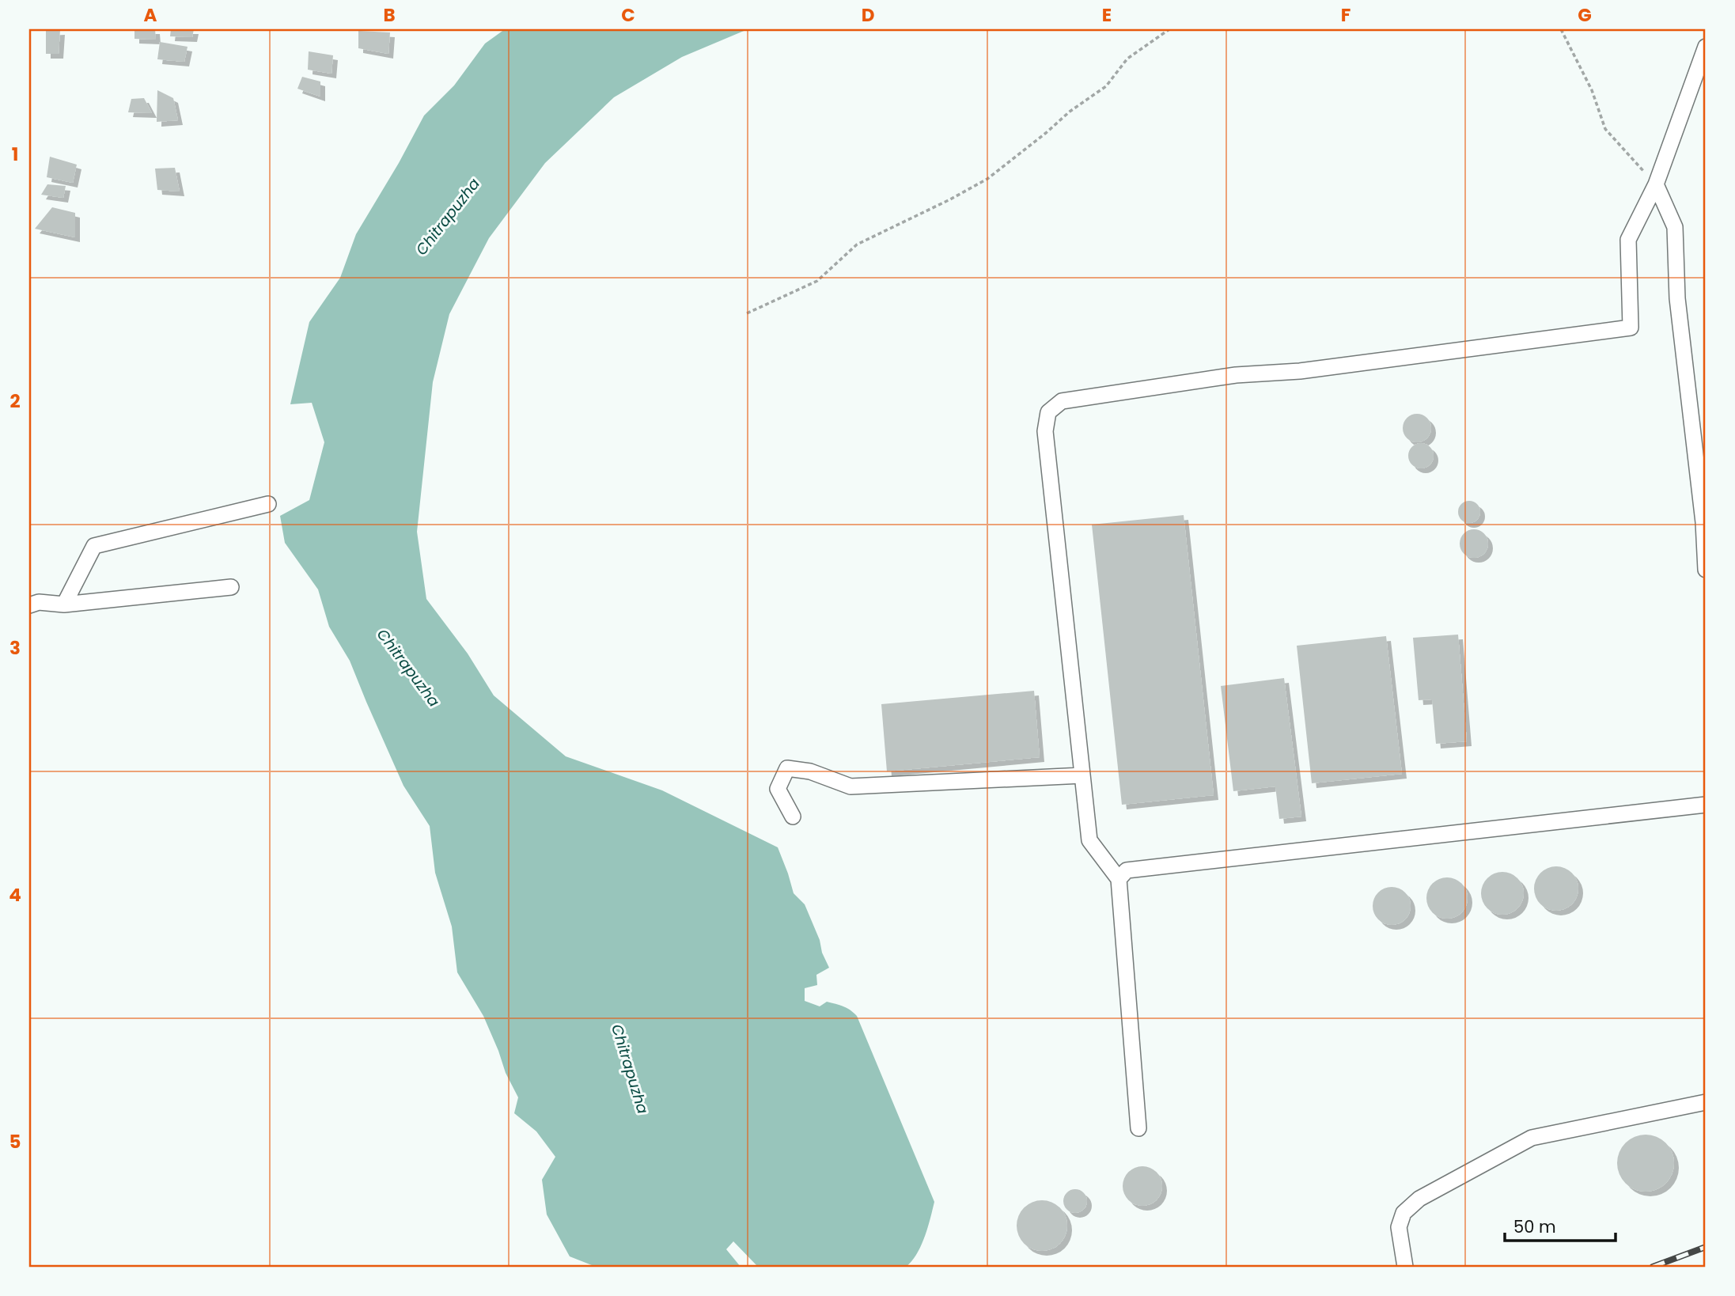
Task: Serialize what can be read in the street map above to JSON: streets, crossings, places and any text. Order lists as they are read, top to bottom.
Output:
{
  "water": ["Chitrapuzha"],
  "scale_bar": "50 m",
  "grid": {
    "columns": [
      "A",
      "B",
      "C",
      "D",
      "E",
      "F",
      "G"
    ],
    "rows": [
      "1",
      "2",
      "3",
      "4",
      "5"
    ]
  }
}
